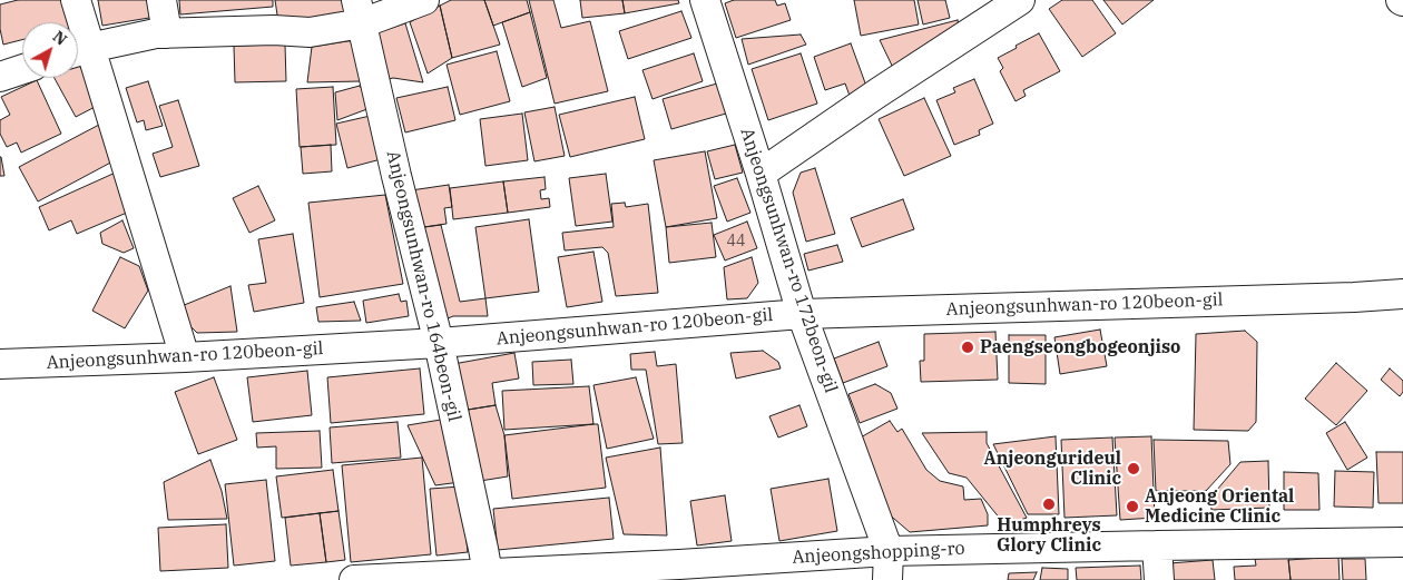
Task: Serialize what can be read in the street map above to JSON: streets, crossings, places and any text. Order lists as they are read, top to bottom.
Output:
{
  "streets": {
    "street": [
      "Anjeongsunhwan-ro 172beon-gil",
      "Anjeongsunhwan-ro 164beon-gil",
      "Anjeongsunhwan-ro 120beon-gil",
      "Anjeongshopping-ro"
    ]
  },
  "crossings": [
    ["Anjeongsunhwan-ro 172beon-gil", "Anjeongsunhwan-ro 120beon-gil"],
    ["Anjeongsunhwan-ro 172beon-gil", "Anjeongshopping-ro"],
    ["Anjeongsunhwan-ro 164beon-gil", "Anjeongsunhwan-ro 120beon-gil"],
    ["Anjeongsunhwan-ro 164beon-gil", "Anjeongshopping-ro"]
  ],
  "places": [
    "Paengseongbogeonjiso",
    "Anjeongurideul Clinic",
    "Humphreys Glory Clinic",
    "Anjeong Oriental Medicine Clinic"
  ],
  "house_numbers": ["44"],
  "north": "top right"
}
